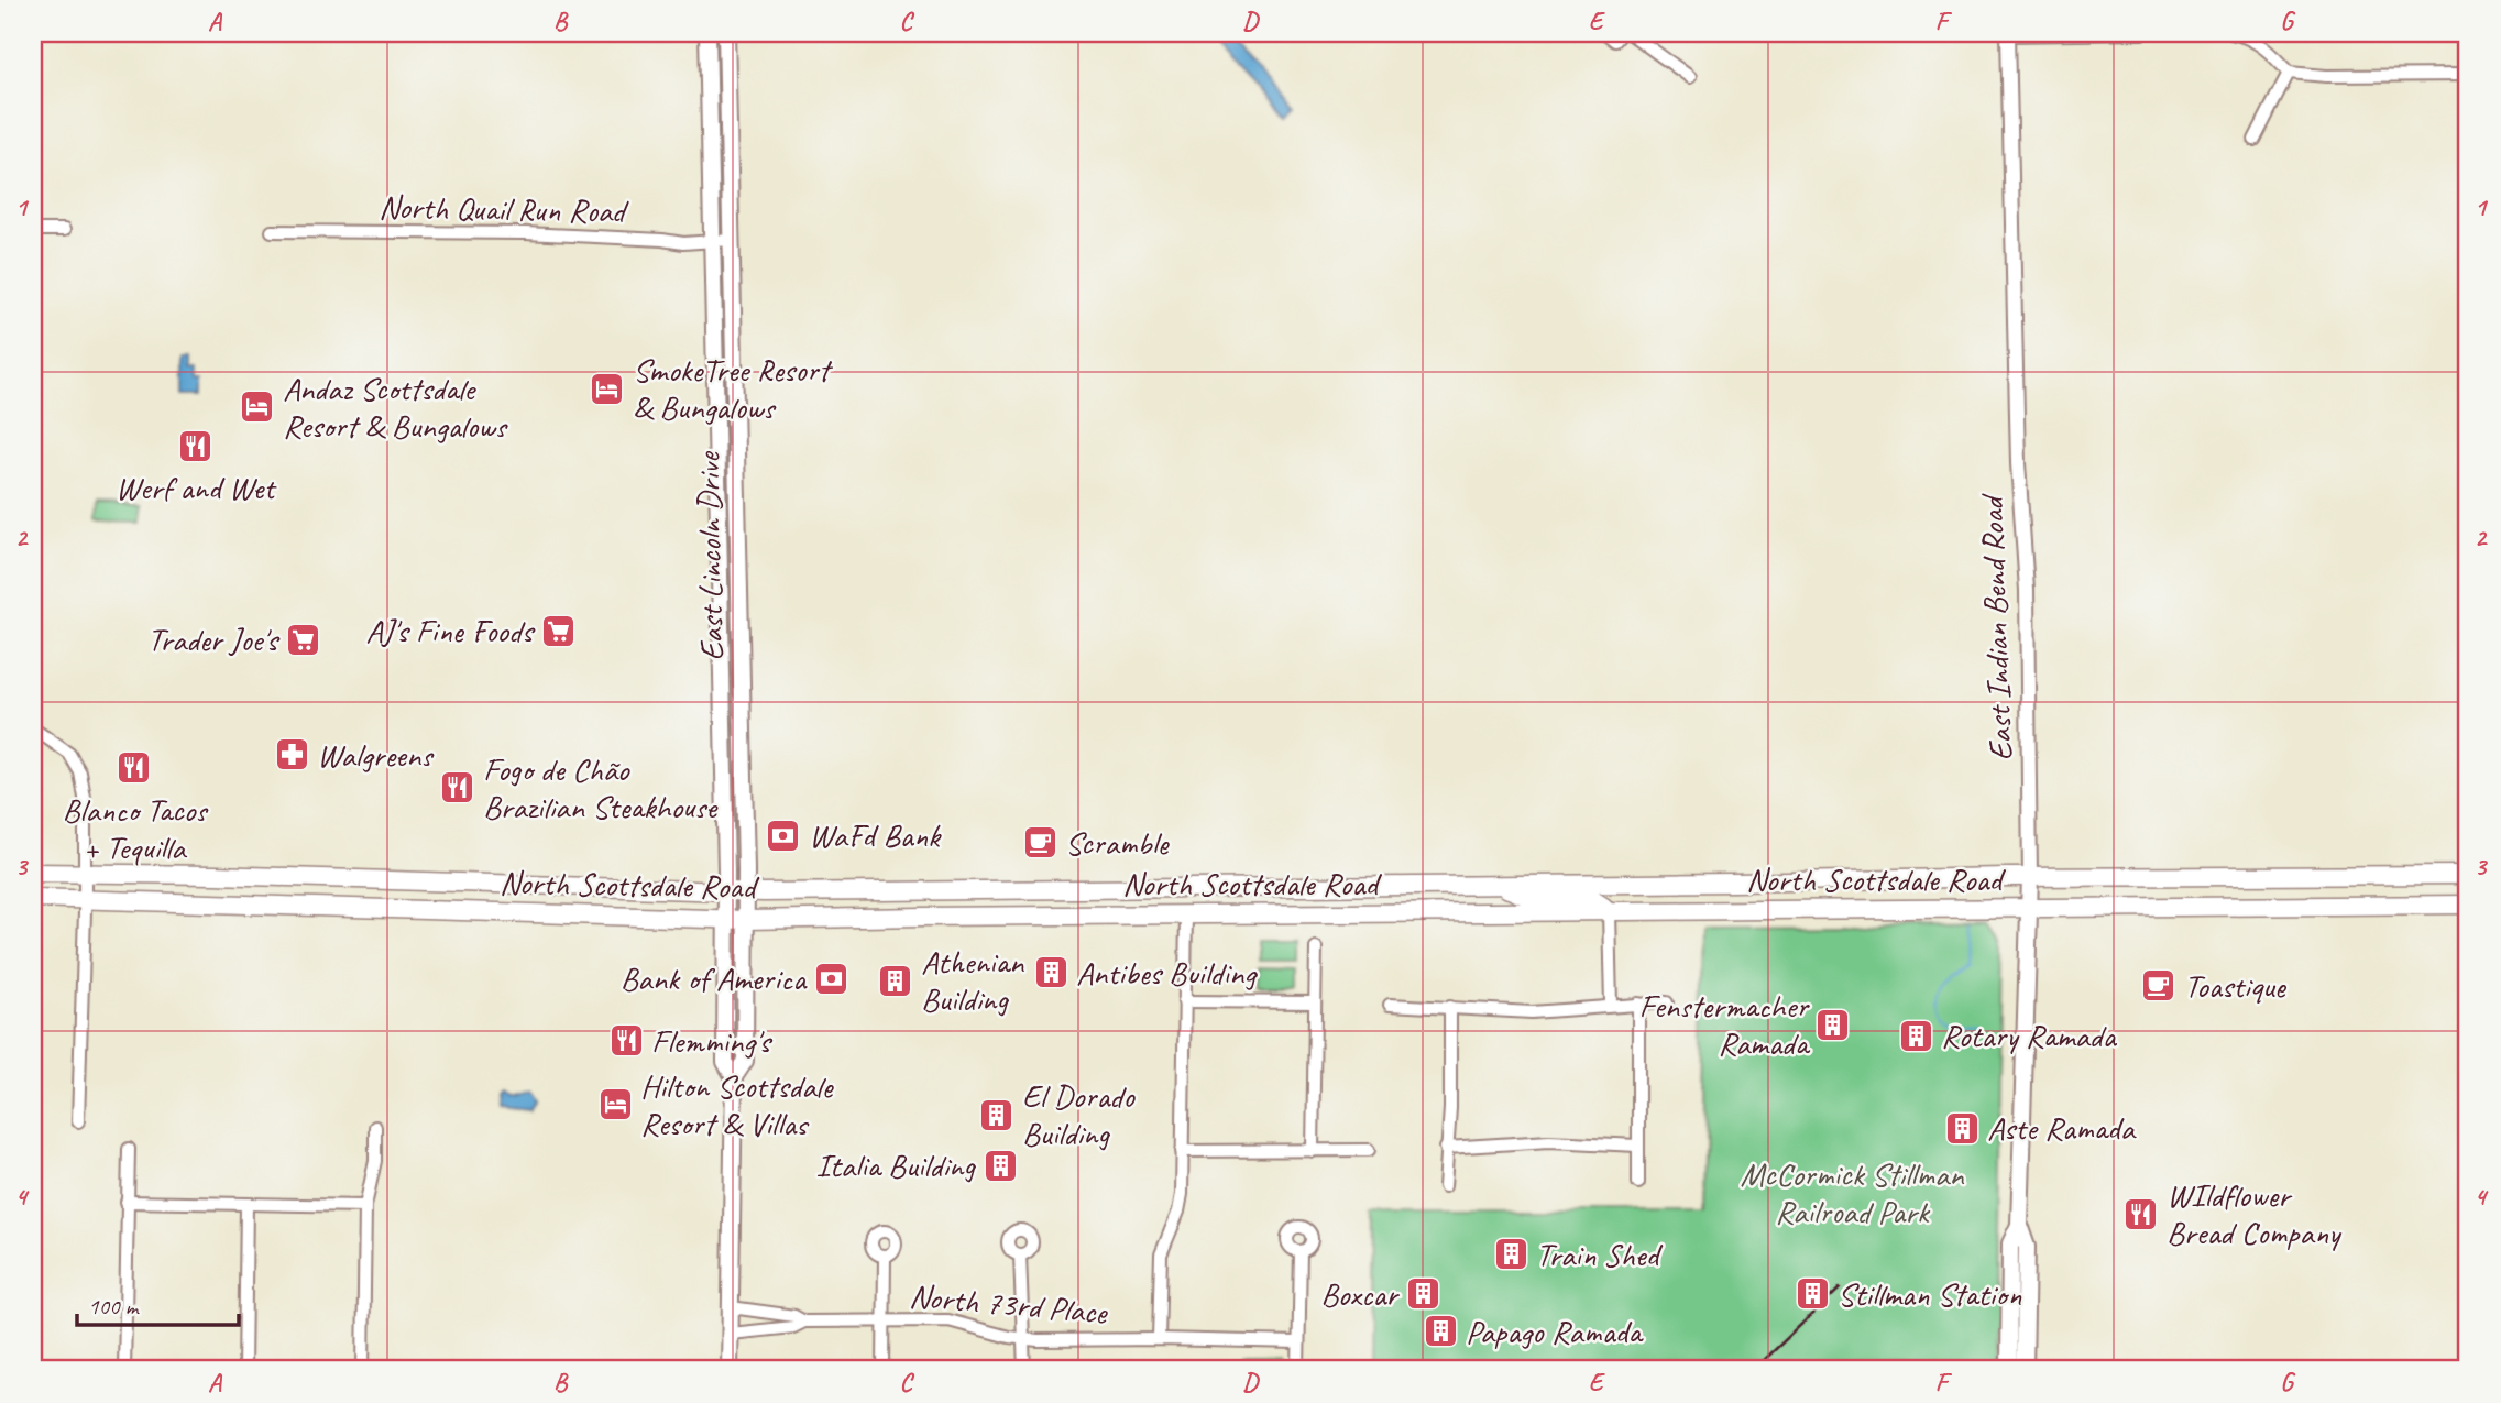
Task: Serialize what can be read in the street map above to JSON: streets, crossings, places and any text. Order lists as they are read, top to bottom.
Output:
{
  "streets": {
    "main road": ["East Lincoln Drive", "East Indian Bend Road", "North Scottsdale Road"],
    "street": ["North Quail Run Road", "North 73rd Place"]
  },
  "crossings": [
    ["North Quail Run Road", "East Lincoln Drive"],
    ["East Lincoln Drive", "North Scottsdale Road"],
    ["East Lincoln Drive", "North 73rd Place"],
    ["East Indian Bend Road", "North Scottsdale Road"]
  ],
  "parks": ["McCormick Stillman Railroad Park"],
  "places": {
    "hotel": ["SmokeTree Resort & Bungalows", "Andaz Scottsdale Resort & Bungalows", "Hilton Scottsdale Resort & Villas"],
    "restaurant": [
      "Werf and Wet",
      "Blanco Tacos + Tequilla",
      "Fogo de Chão Brazilian Steakhouse",
      "Flemming's",
      "WIldflower Bread Company"
    ],
    "supermarket": ["AJ's Fine Foods", "Trader Joe's"],
    "pharmacy": ["Walgreens"],
    "bank": ["WaFd Bank", "Bank of America"],
    "cafe": ["Scramble", "Toastique"],
    "building": [
      "Antibes Building",
      "Athenian Building",
      "Fenstermacher Ramada",
      "Rotary Ramada",
      "El Dorado Building",
      "Aste Ramada",
      "Italia Building",
      "Train Shed",
      "Boxcar",
      "Stillman Station",
      "Papago Ramada"
    ]
  },
  "scale_bar": "100 m",
  "grid": {
    "columns": [
      "A",
      "B",
      "C",
      "D",
      "E",
      "F",
      "G"
    ],
    "rows": [
      "1",
      "2",
      "3",
      "4"
    ]
  }
}
